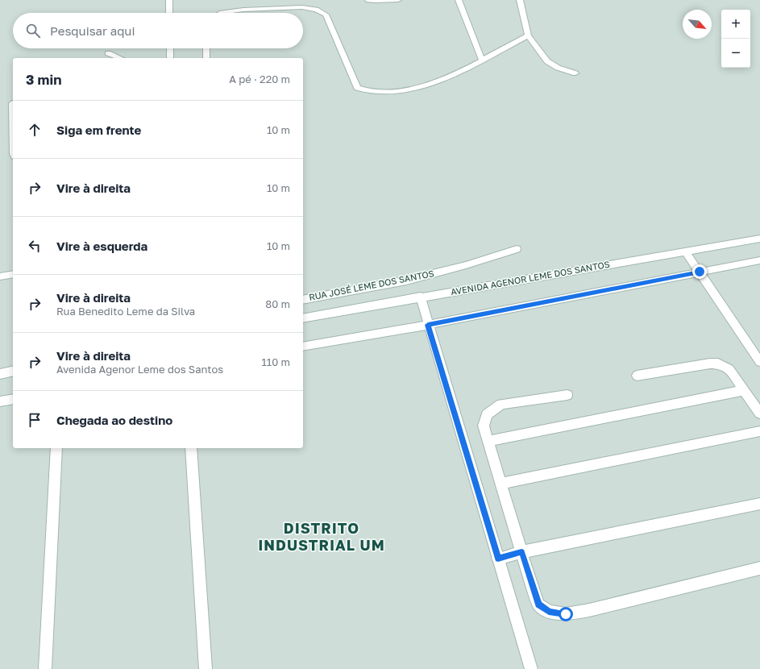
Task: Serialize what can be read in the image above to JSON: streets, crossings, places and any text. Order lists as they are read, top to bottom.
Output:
{
  "streets": {
    "street": ["AVENIDA AGENOR LEME DOS SANTOS", "RUA JOSÉ LEME DOS SANTOS"]
  },
  "districts": ["DISTRITO INDUSTRIAL UM"],
  "north": "bottom right",
  "page": {
    "map_buttons": ["+", "−"],
    "search": "Pesquisar aqui",
    "heading": ["3 min", "A pé · 220 m"],
    "list": [
      ["Siga em frente", "10 m"],
      ["Vire à direita", "10 m"],
      ["Vire à esquerda", "10 m"],
      ["Vire à direita", "Rua Benedito Leme da Silva", "80 m"],
      ["Vire à direita", "Avenida Agenor Leme dos Santos", "110 m"],
      "Chegada ao destino"
    ]
  }
}
